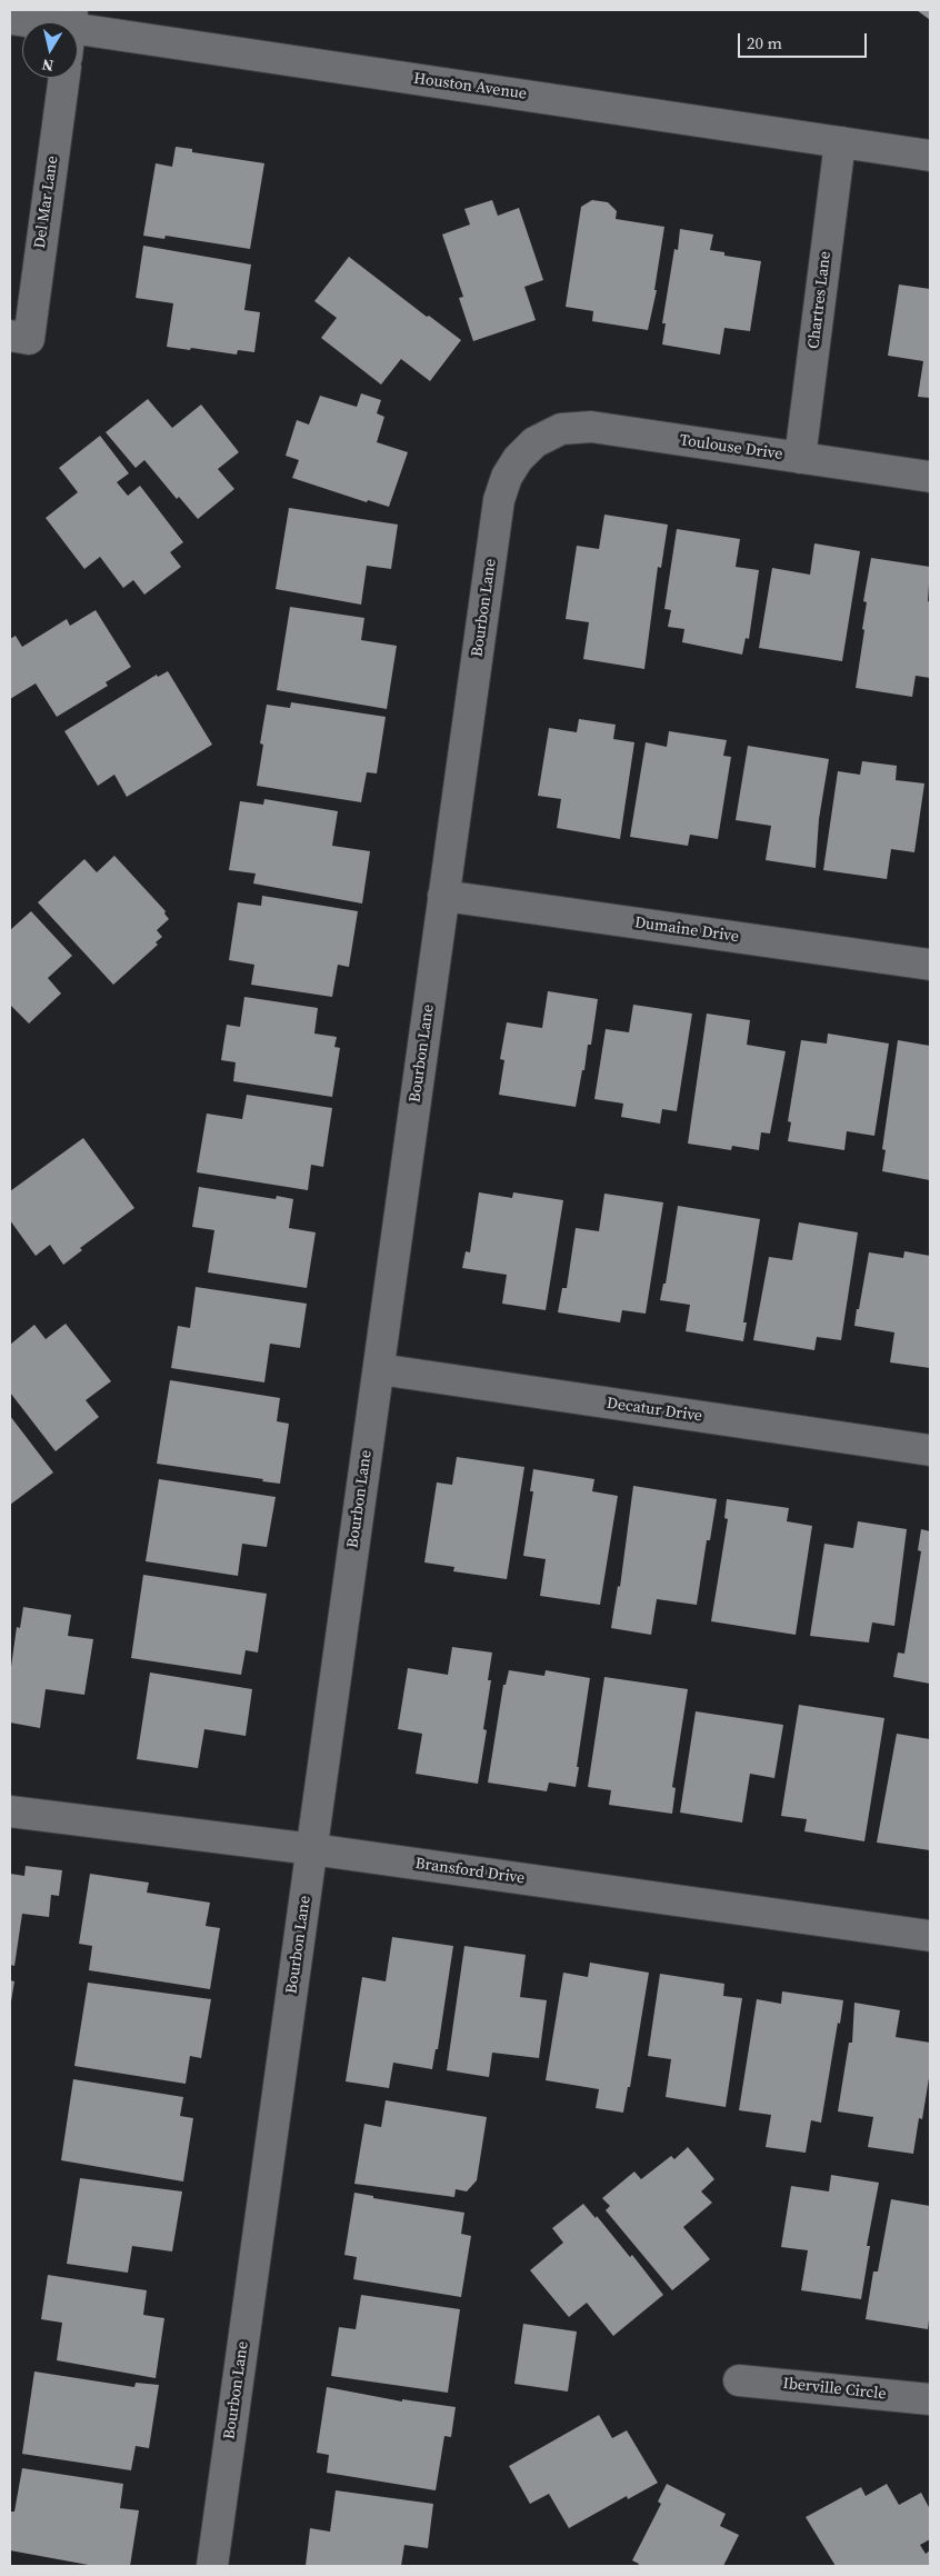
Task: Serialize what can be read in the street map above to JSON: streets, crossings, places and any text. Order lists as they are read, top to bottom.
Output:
{
  "streets": {
    "street": [
      "Houston Avenue",
      "Del Mar Lane",
      "Chartres Lane",
      "Toulouse Drive",
      "Bourbon Lane",
      "Dumaine Drive",
      "Decatur Drive",
      "Bransford Drive",
      "Iberville Circle"
    ]
  },
  "crossings": [
    ["Houston Avenue", "Chartres Lane"],
    ["Chartres Lane", "Toulouse Drive"],
    ["Toulouse Drive", "Bourbon Lane"],
    ["Bourbon Lane", "Dumaine Drive"],
    ["Bourbon Lane", "Decatur Drive"],
    ["Bourbon Lane", "Bransford Drive"]
  ],
  "scale_bar": "20 m",
  "north": "bottom"
}
